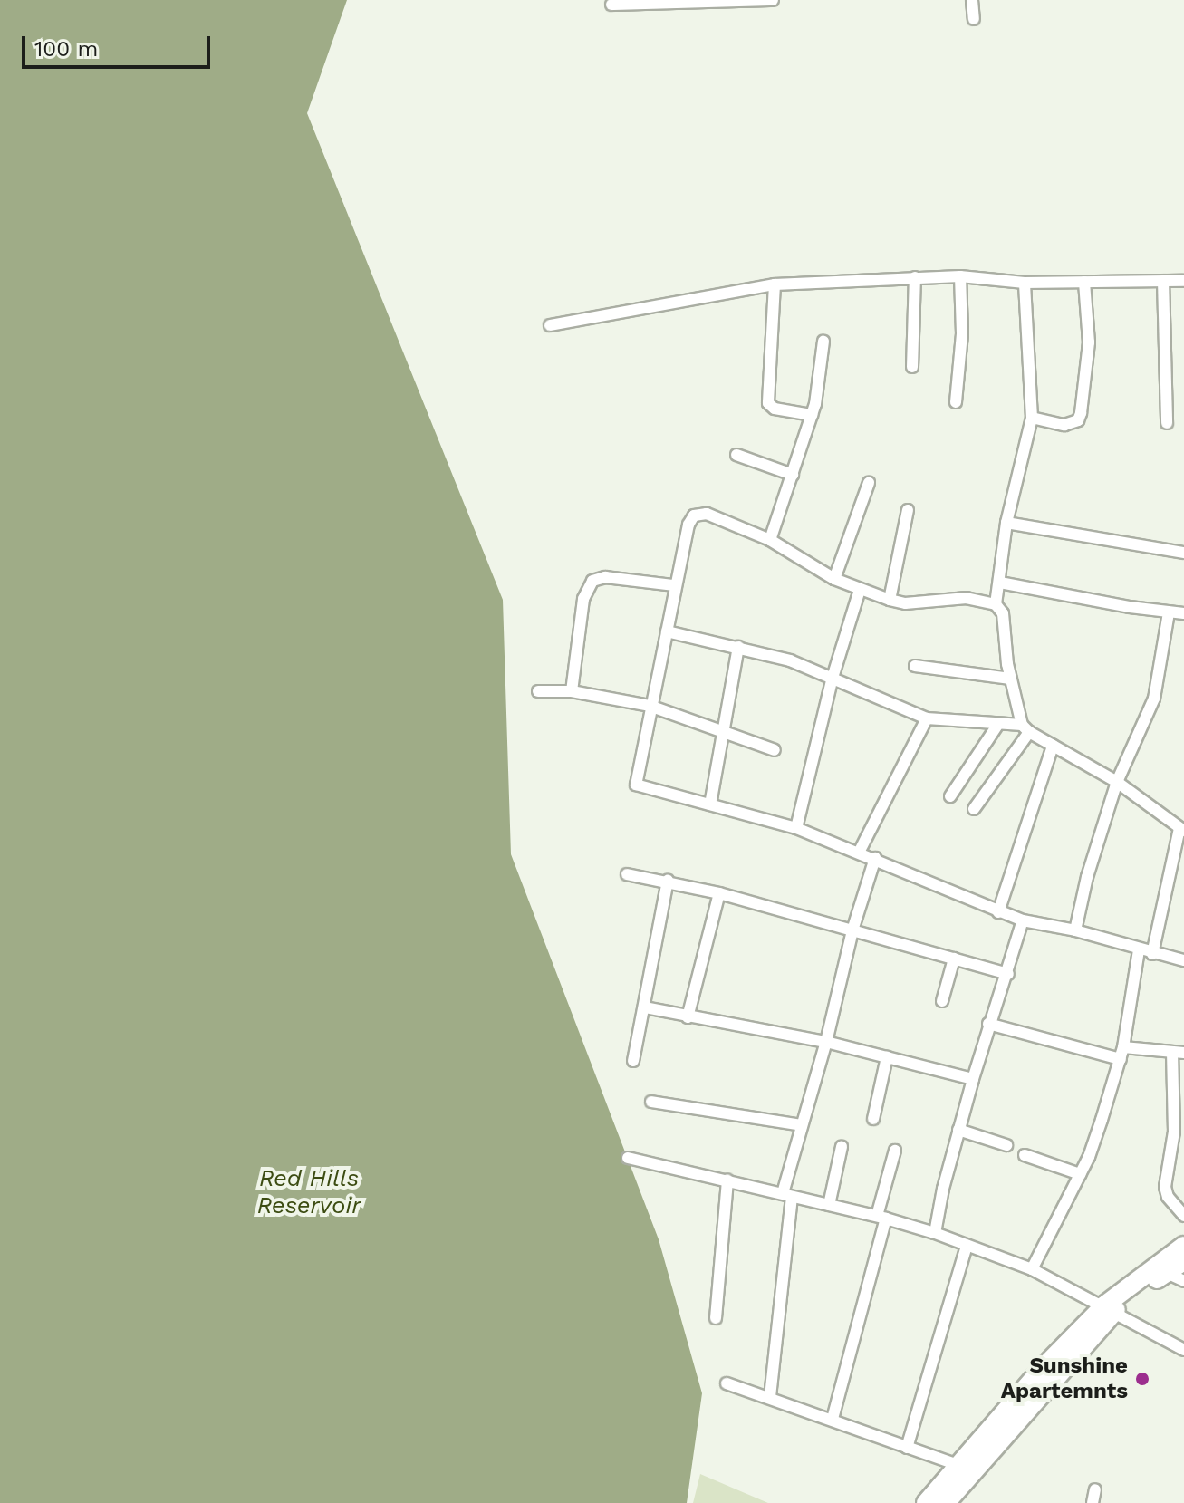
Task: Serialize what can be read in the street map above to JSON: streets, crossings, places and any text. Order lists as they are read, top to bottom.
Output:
{
  "water": ["Red Hills Reservoir"],
  "places": ["Sunshine Apartemnts"],
  "scale_bar": "100 m"
}
